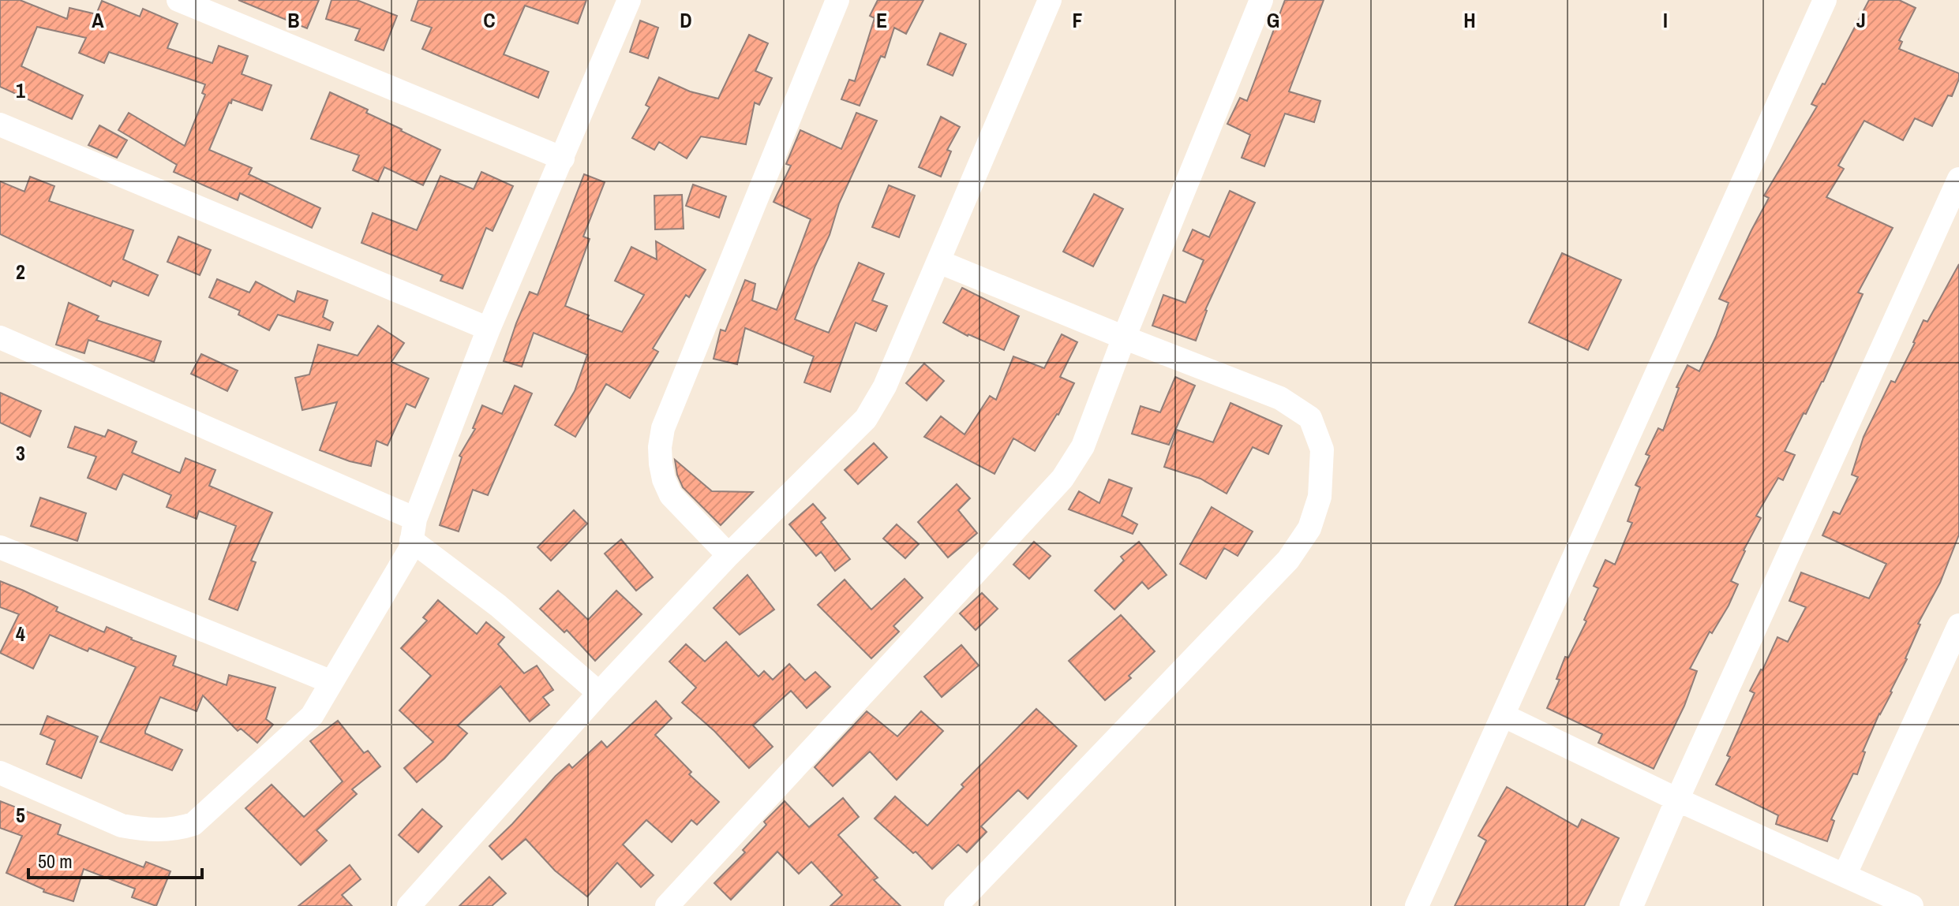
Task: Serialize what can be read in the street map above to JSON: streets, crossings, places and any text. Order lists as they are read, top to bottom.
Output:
{
  "scale_bar": "50 m",
  "grid": {
    "columns": [
      "A",
      "B",
      "C",
      "D",
      "E",
      "F",
      "G",
      "H",
      "I",
      "J"
    ],
    "rows": [
      "1",
      "2",
      "3",
      "4",
      "5"
    ]
  }
}
